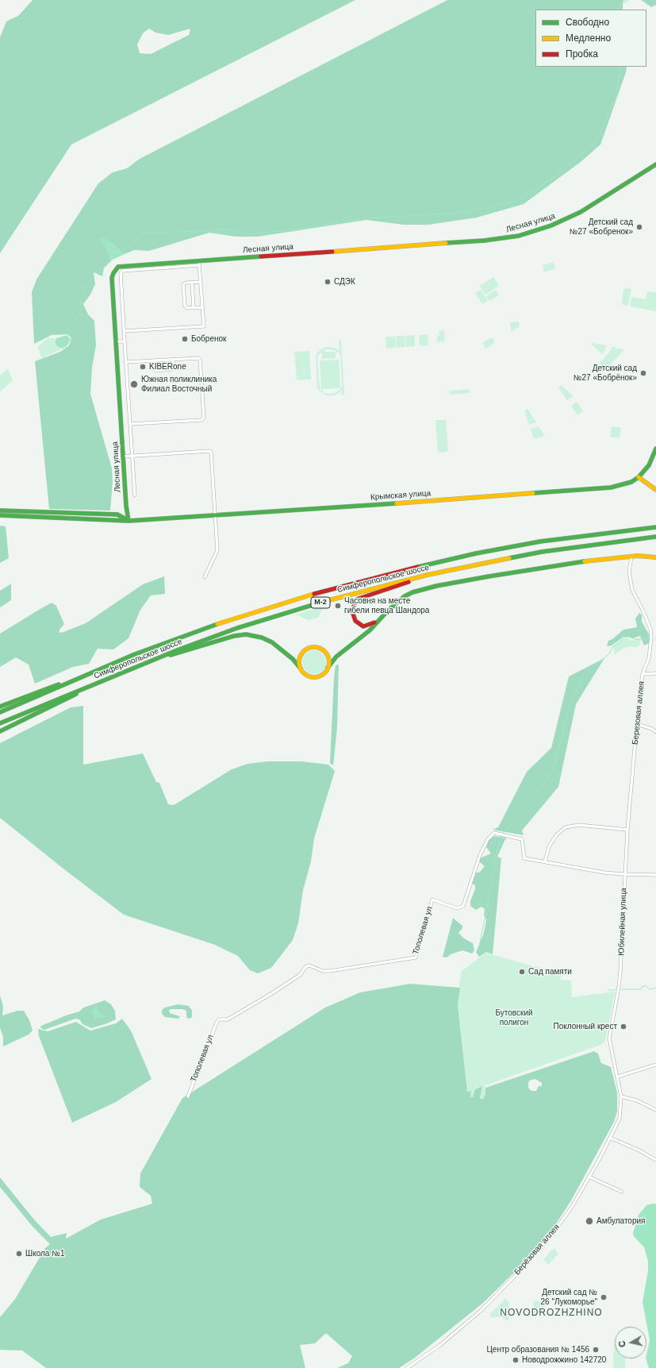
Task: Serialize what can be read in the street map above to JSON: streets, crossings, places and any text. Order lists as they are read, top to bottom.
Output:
{
  "streets": {
    "main road": [
      "Лесная улица",
      "Крымская улица",
      "Симферопольское шоссе",
      "М-2"
    ],
    "street": [
      "Березовая аллея",
      "Юбилейная улица",
      "Тополевая ул",
      "Берёзовая аллея"
    ]
  },
  "crossings": [
    ["Лесная улица", "Крымская улица"],
    ["Березовая аллея", "Юбилейная улица"],
    ["Березовая аллея", "Тополевая ул"],
    ["Юбилейная улица", "Тополевая ул"],
    ["Юбилейная улица", "Берёзовая аллея"]
  ],
  "districts": ["NOVODROZHZHINO"],
  "parks": ["Бутовский полигон"],
  "places": [
    "Детский сад №27 «Бобренок»",
    "СДЭК",
    "Бобренок",
    "KIBERone",
    "Детский сад №27 «Бобрёнок»",
    "Южная поликлиника Филиал Восточный",
    "Часовня на месте гибели певца Шандора",
    "Сад памяти",
    "Поклонный крест",
    "Амбулатория",
    "Школа №1",
    "Детский сад № 26 \"Лукоморье\"",
    "Центр образования № 1456",
    "Новодрожжино 142720"
  ],
  "legend": ["Свободно", "Медленно", "Пробка"],
  "north": "left"
}
